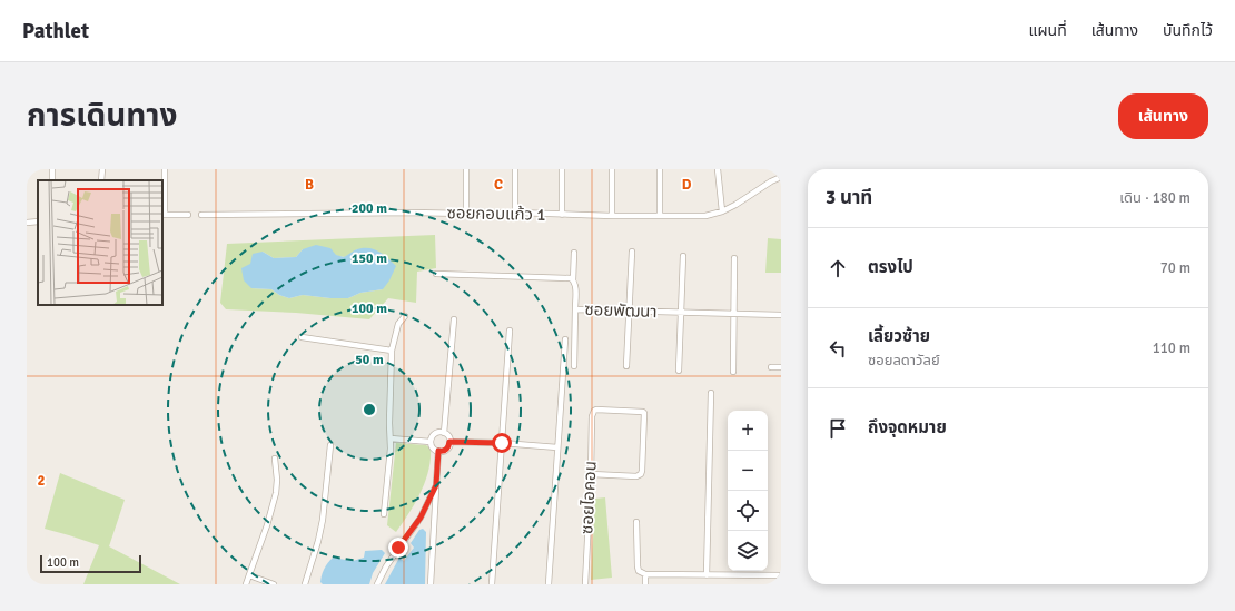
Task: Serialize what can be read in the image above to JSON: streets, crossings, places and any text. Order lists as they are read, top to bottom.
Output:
{
  "streets": {
    "street": ["ซอยกอบแก้ว 1", "ซอยพัฒนา", "ซอยไอคอน"]
  },
  "scale_bar": "100 m",
  "page": {
    "header": "Pathlet",
    "nav": ["แผนที่", "เส้นทาง", "บันทึกไว้"],
    "title": "การเดินทาง",
    "buttons": "เส้นทาง",
    "heading": ["3 นาที", "เดิน · 180 m"],
    "list": [
      ["ตรงไป", "70 m"],
      ["เลี้ยวซ้าย", "ซอยลดาวัลย์", "110 m"],
      "ถึงจุดหมาย"
    ],
    "map_buttons": ["+", "−"],
    "scale": "100 m"
  },
  "grid": {
    "columns": ["B", "C", "D"],
    "rows": ["2"]
  },
  "rings": [
    "200 m",
    "150 m",
    "100 m",
    "50 m"
  ]
}
